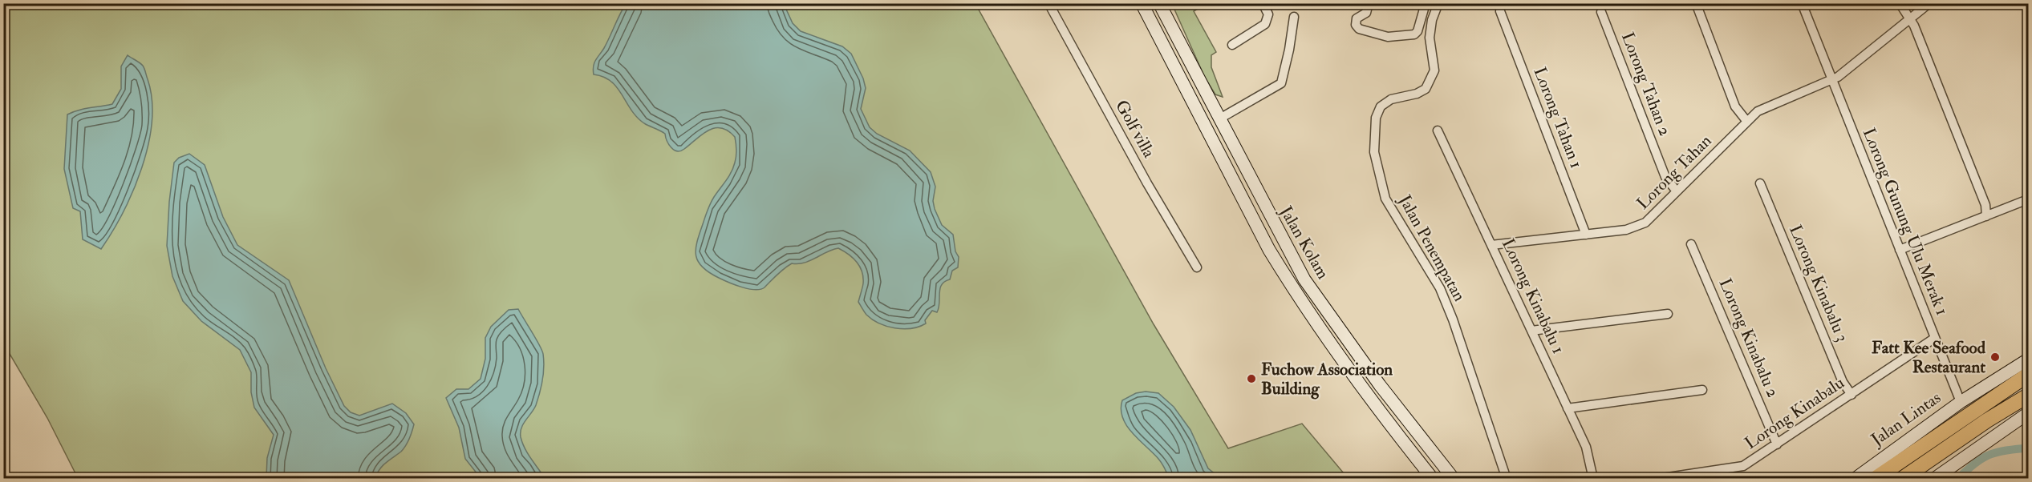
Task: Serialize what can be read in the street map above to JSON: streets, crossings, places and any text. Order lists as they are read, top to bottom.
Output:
{
  "streets": {
    "highway": ["Jalan Lintas"],
    "main road": ["Jalan Kolam"],
    "street": [
      "Lorong Tahan 2",
      "Lorong Tahan 1",
      "Golf villa",
      "Lorong Tahan",
      "Lorong Gunung Ulu Merak 1",
      "Jalan Penempatan",
      "Lorong Kinabalu 3",
      "Lorong Kinabalu 1",
      "Lorong Kinabalu 2",
      "Lorong Kinabalu"
    ]
  },
  "crossings": [
    ["Lorong Tahan 2", "Lorong Tahan"],
    ["Lorong Tahan 1", "Lorong Tahan"],
    ["Lorong Tahan", "Lorong Gunung Ulu Merak 1"],
    ["Lorong Tahan", "Lorong Kinabalu 1"],
    ["Lorong Gunung Ulu Merak 1", "Lorong Kinabalu"],
    ["Lorong Gunung Ulu Merak 1", "Jalan Lintas"],
    ["Lorong Kinabalu 3", "Lorong Kinabalu"],
    ["Lorong Kinabalu 2", "Lorong Kinabalu"]
  ],
  "places": ["Fatt Kee Seafood Restaurant", "Fuchow Association Building"]
}
